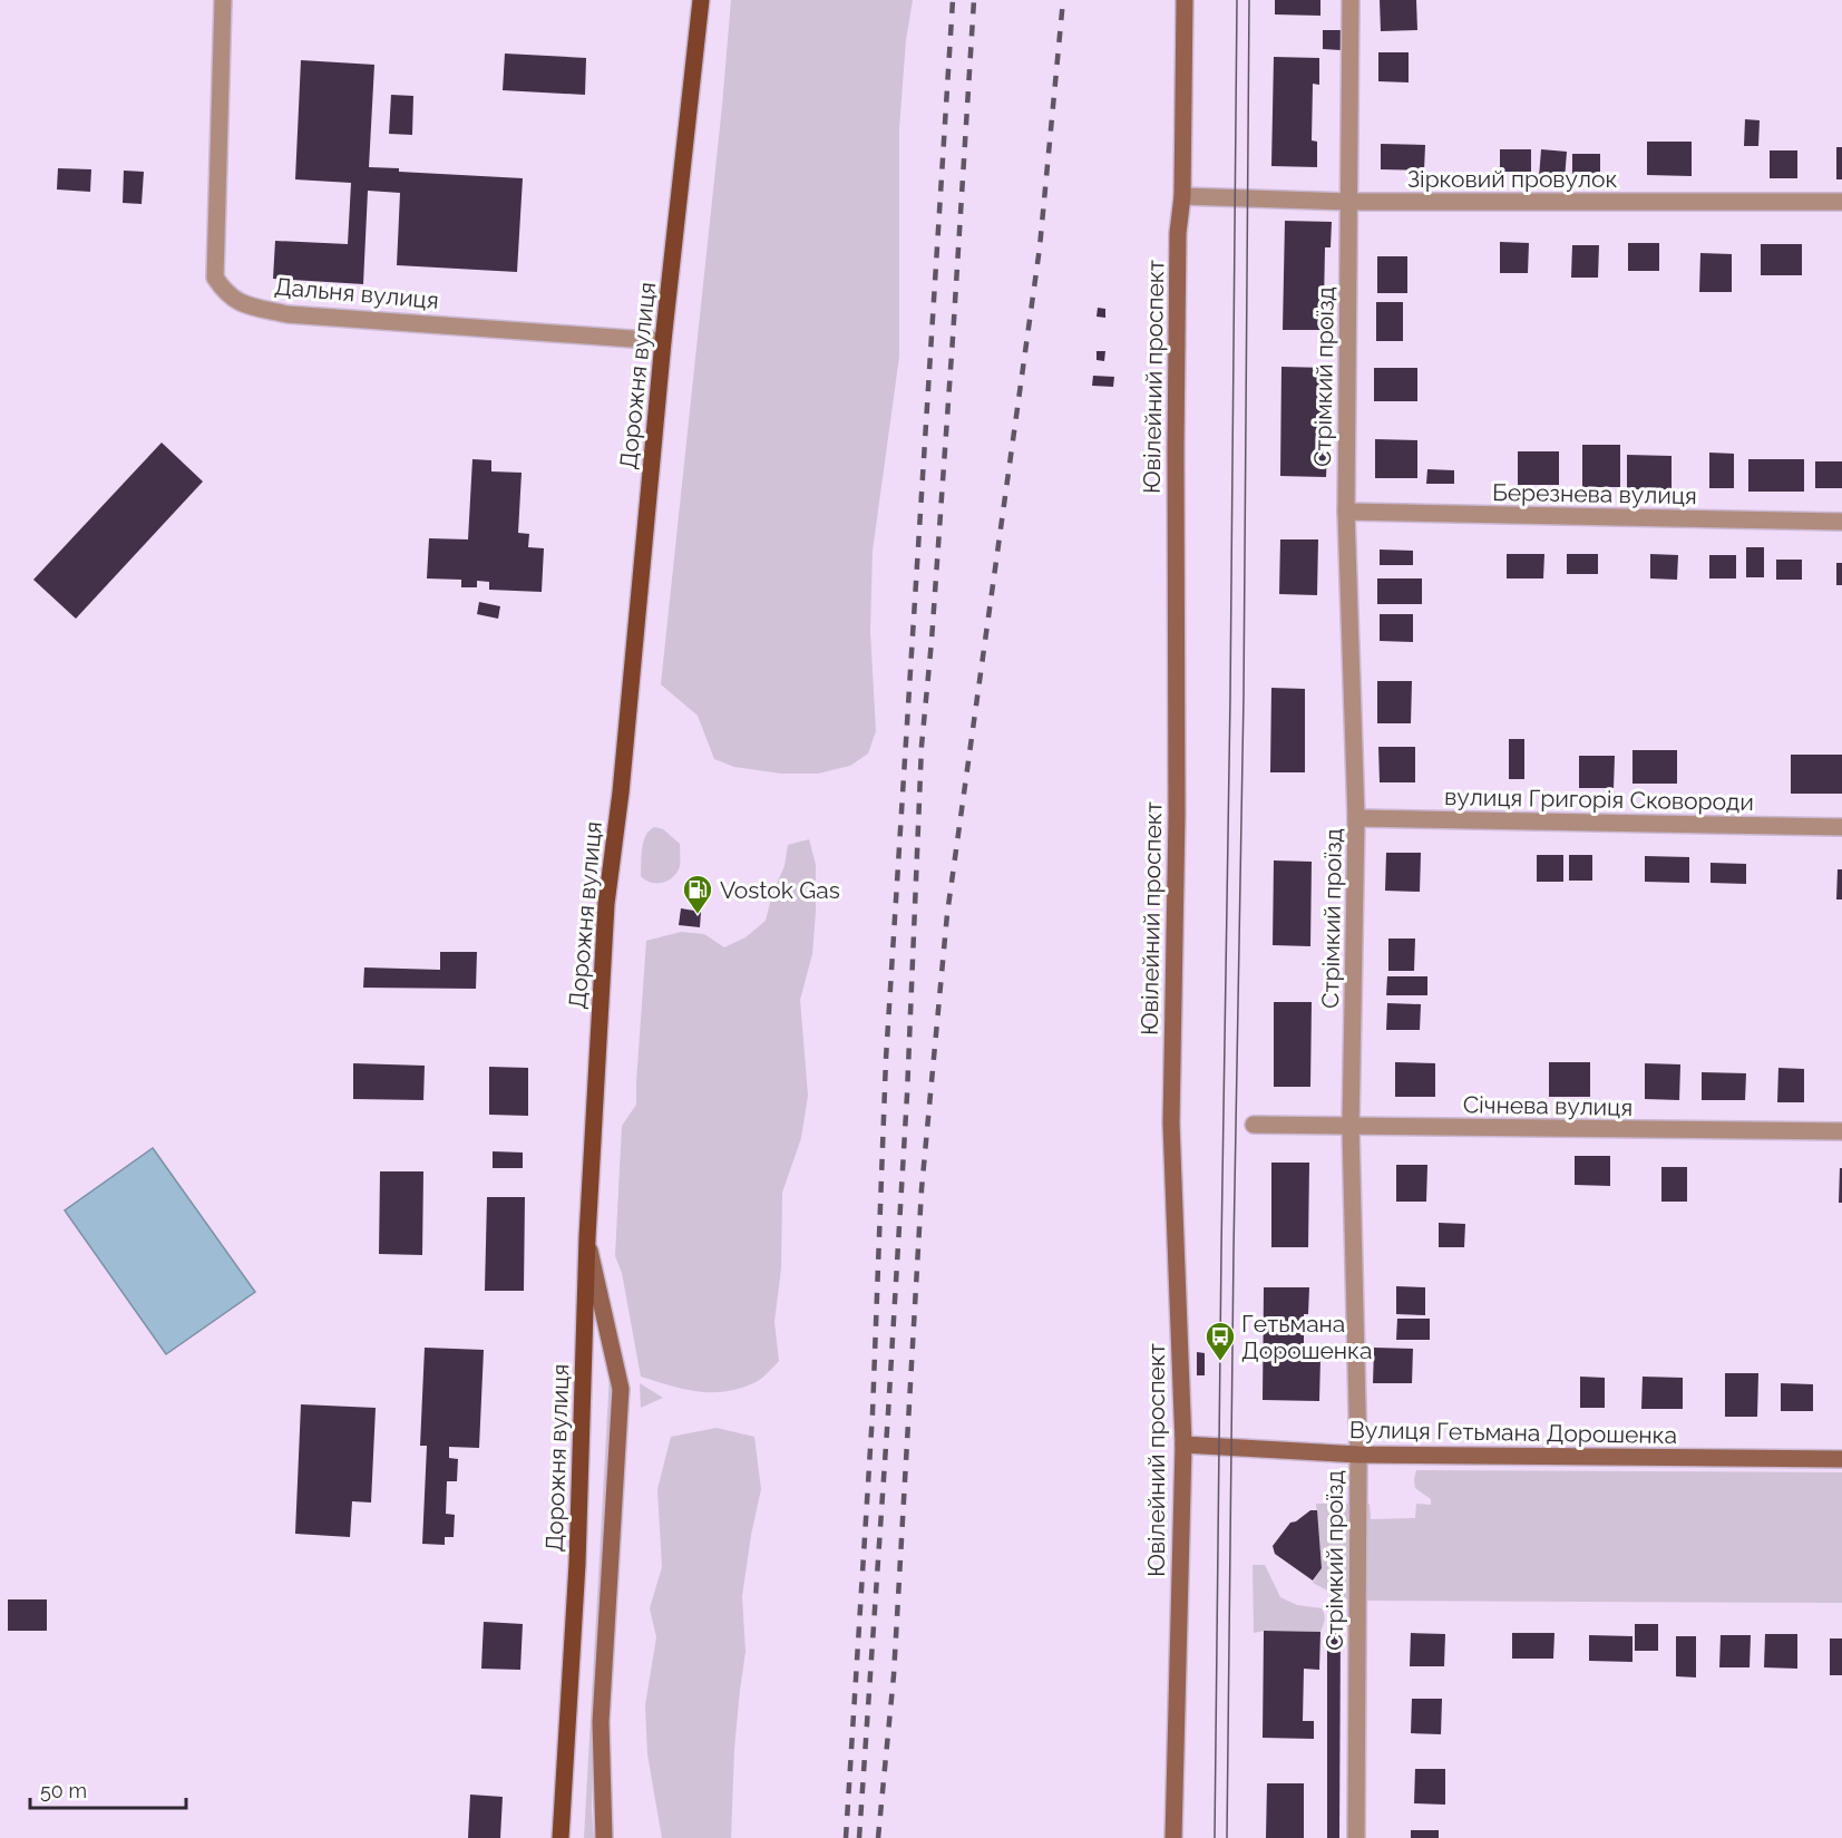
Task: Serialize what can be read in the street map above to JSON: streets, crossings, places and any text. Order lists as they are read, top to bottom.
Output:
{
  "streets": {
    "main road": ["Дорожня вулиця", "Ювілейний проспект", "Вулиця Гетьмана Дорошенка"],
    "street": [
      "Зірковий провулок",
      "Дальня вулиця",
      "Стрімкий проїзд",
      "Березнева вулиця",
      "вулиця Григорія Сковороди",
      "Січнева вулиця"
    ]
  },
  "crossings": [
    ["Зірковий провулок", "Ювілейний проспект"],
    ["Зірковий провулок", "Стрімкий проїзд"],
    ["Дальня вулиця", "Дорожня вулиця"],
    ["Ювілейний проспект", "Вулиця Гетьмана Дорошенка"],
    ["Стрімкий проїзд", "Березнева вулиця"],
    ["Стрімкий проїзд", "вулиця Григорія Сковороди"],
    ["Стрімкий проїзд", "Січнева вулиця"],
    ["Стрімкий проїзд", "Вулиця Гетьмана Дорошенка"]
  ],
  "places": {
    "fuel station": ["Vostok Gas"],
    "bus stop": ["Гетьмана Дорошенка"]
  },
  "scale_bar": "50 m"
}
